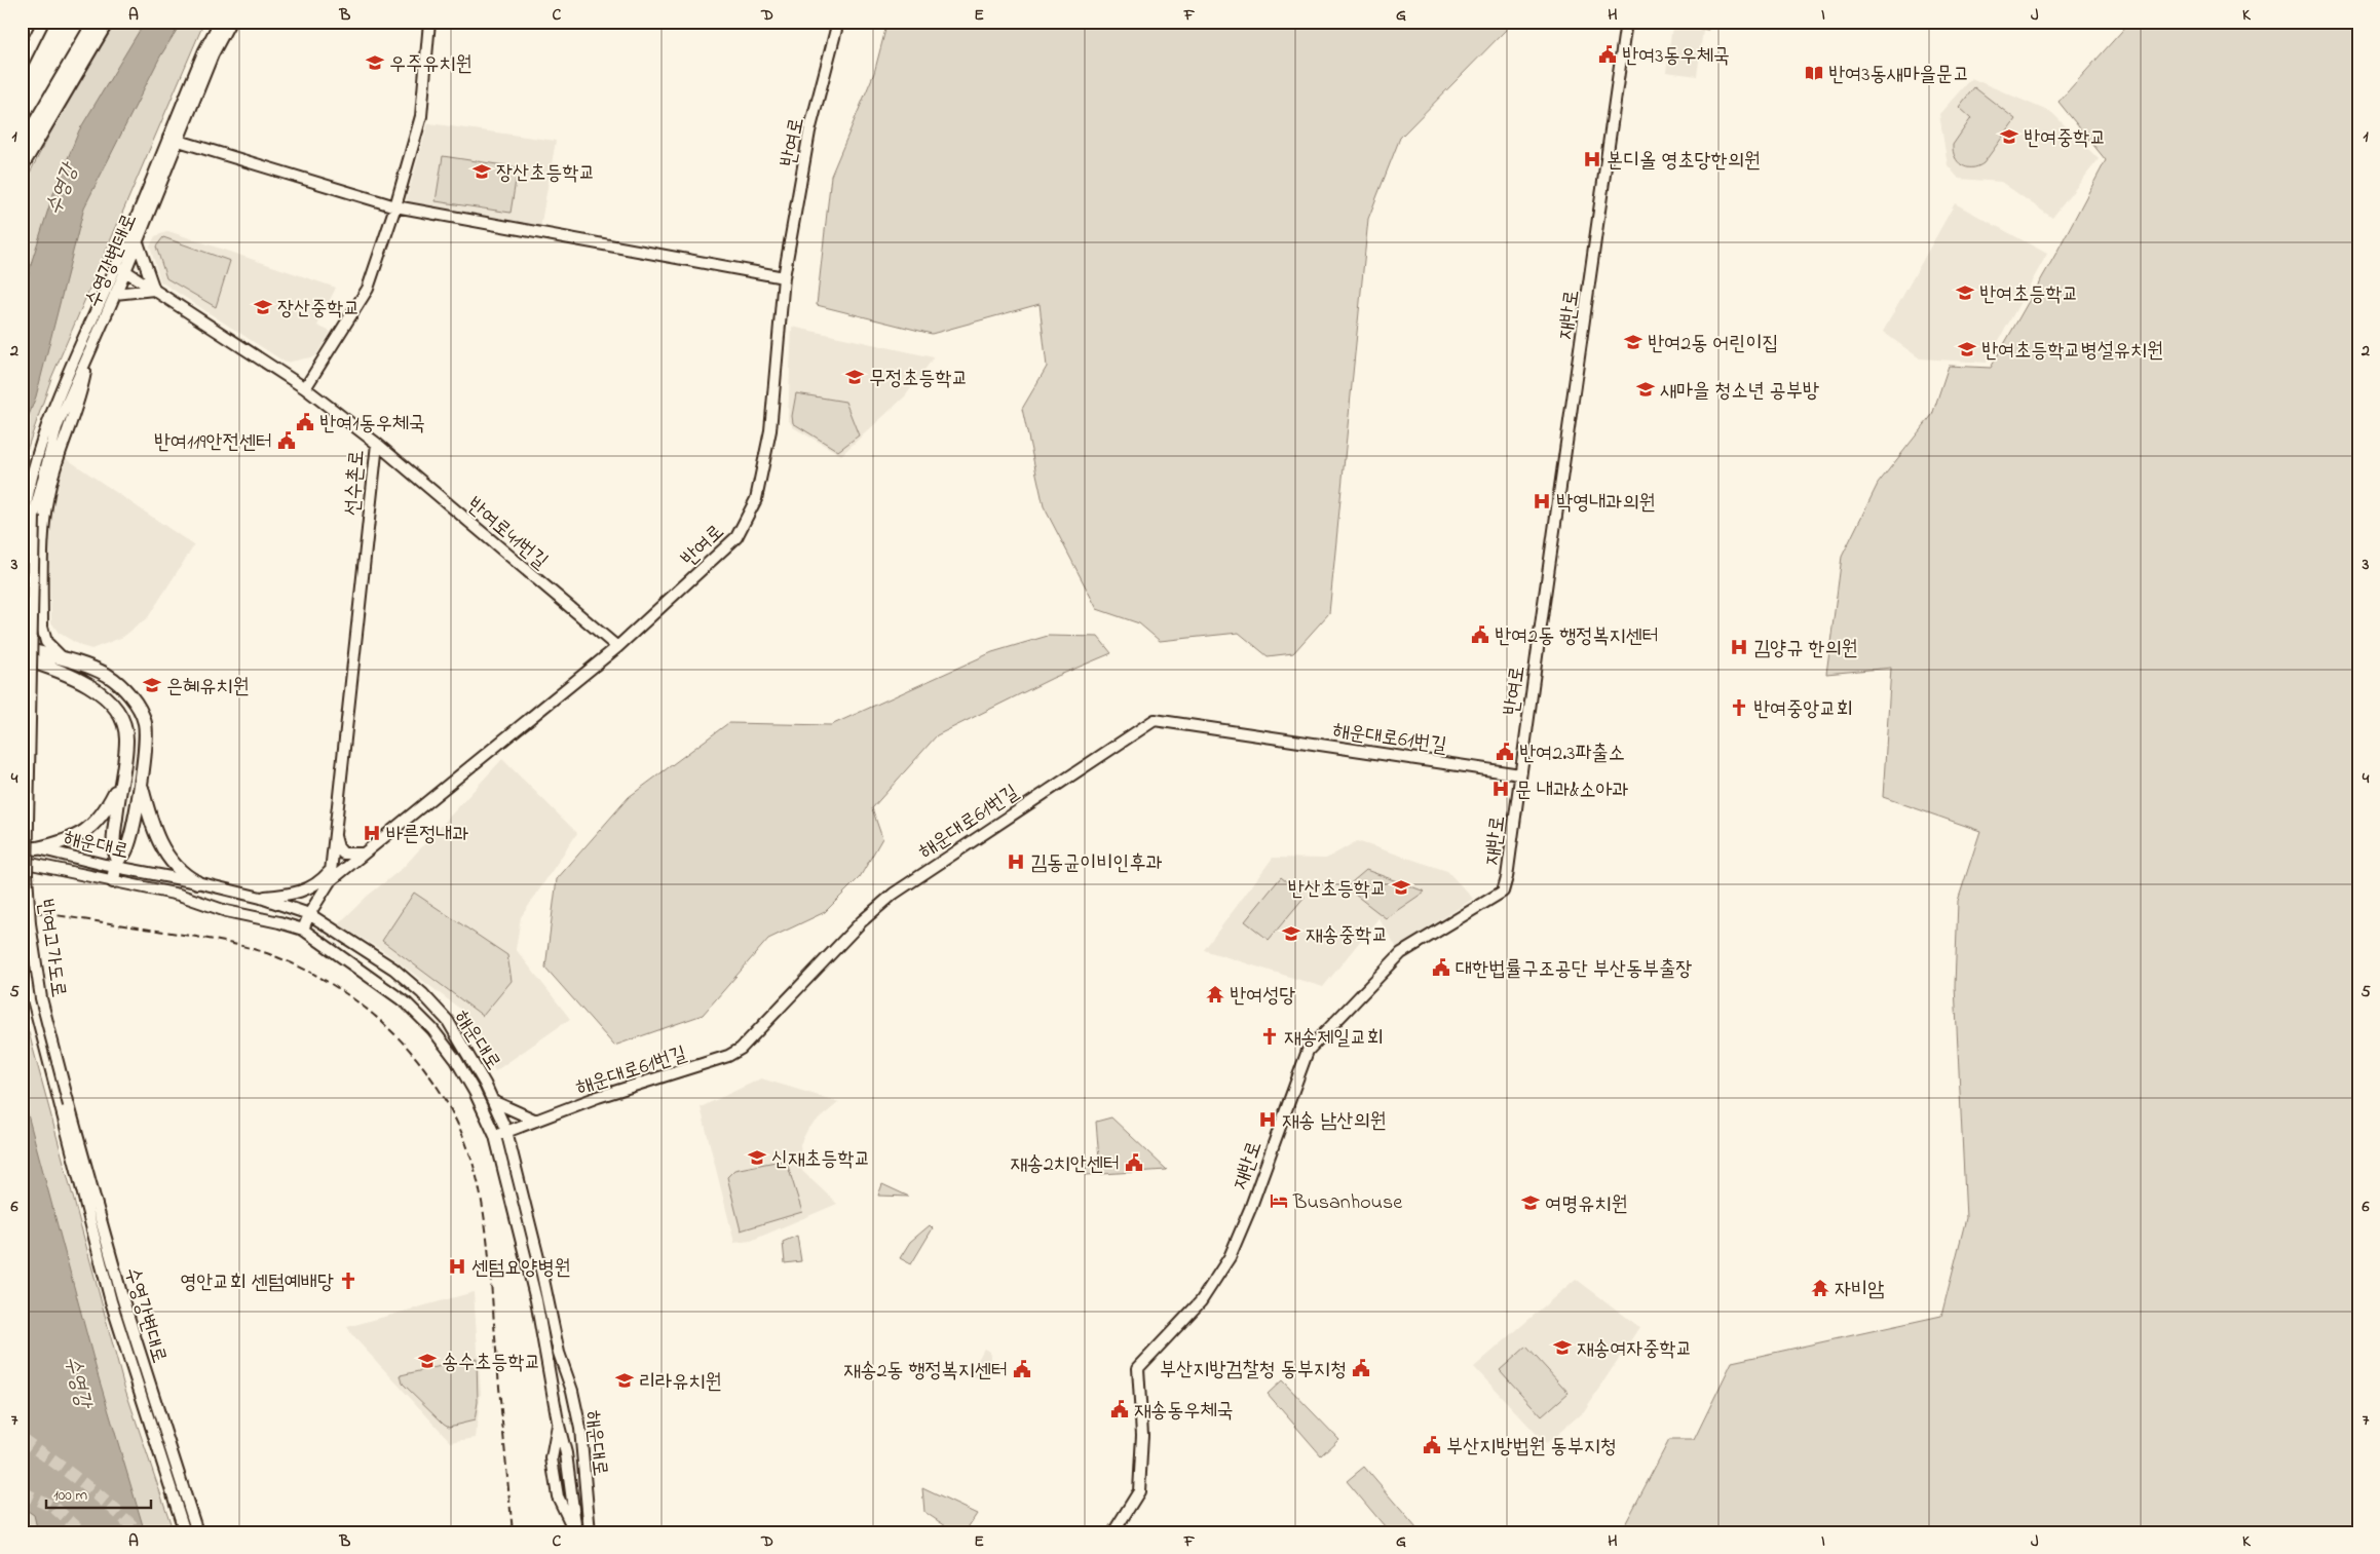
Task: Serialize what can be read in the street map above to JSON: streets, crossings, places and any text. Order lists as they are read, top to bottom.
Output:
{
  "streets": {
    "main road": [
      "반여로",
      "수영강변대로",
      "재반로",
      "선수촌로",
      "반여로41번길",
      "해운대로61번길",
      "해운대로",
      "반여고가도로"
    ]
  },
  "crossings": [
    ["반여로", "재반로"],
    ["반여로", "선수촌로"],
    ["반여로", "반여로41번길"],
    ["반여로", "해운대로61번길"],
    ["반여로", "해운대로"],
    ["수영강변대로", "선수촌로"],
    ["수영강변대로", "반여고가도로"],
    ["재반로", "해운대로61번길"],
    ["선수촌로", "반여로41번길"],
    ["해운대로61번길", "해운대로"]
  ],
  "water": ["수영강"],
  "places": {
    "public building": [
      "반여3동우체국",
      "반여1동우체국",
      "반여119안전센터",
      "반여2동 행정복지센터",
      "반여2.3파출소",
      "대한법률구조공단 부산동부출장",
      "재송2치안센터",
      "부산지방검찰청 동부지청",
      "재송2동 행정복지센터",
      "재송동우체국",
      "부산지방법원 동부지청"
    ],
    "school or university": [
      "우주유치원",
      "반여중학교",
      "장산초등학교",
      "반여초등학교",
      "장산중학교",
      "반여2동 어린이집",
      "반여초등학교병설유치원",
      "무정초등학교",
      "새마을 청소년 공부방",
      "은혜유치원",
      "반산초등학교",
      "재송중학교",
      "신재초등학교",
      "여명유치원",
      "재송여자중학교",
      "송수초등학교",
      "리라유치원"
    ],
    "library": ["반여3동새마을문고"],
    "hospital": [
      "본디올 영초당한의원",
      "박영내과의원",
      "김양규 한의원",
      "문 내과&소아과",
      "바른정내과",
      "김동균이비인후과",
      "재송 남산의원",
      "센텀요양병원"
    ],
    "church": ["반여중앙교회", "재송제일교회", "영안교회 센텀예배당"],
    "temple": ["반여성당", "자비암"],
    "hotel": ["Busanhouse"]
  },
  "scale_bar": "100 m",
  "grid": {
    "columns": [
      "A",
      "B",
      "C",
      "D",
      "E",
      "F",
      "G",
      "H",
      "I",
      "J",
      "K"
    ],
    "rows": [
      "1",
      "2",
      "3",
      "4",
      "5",
      "6",
      "7"
    ]
  }
}
